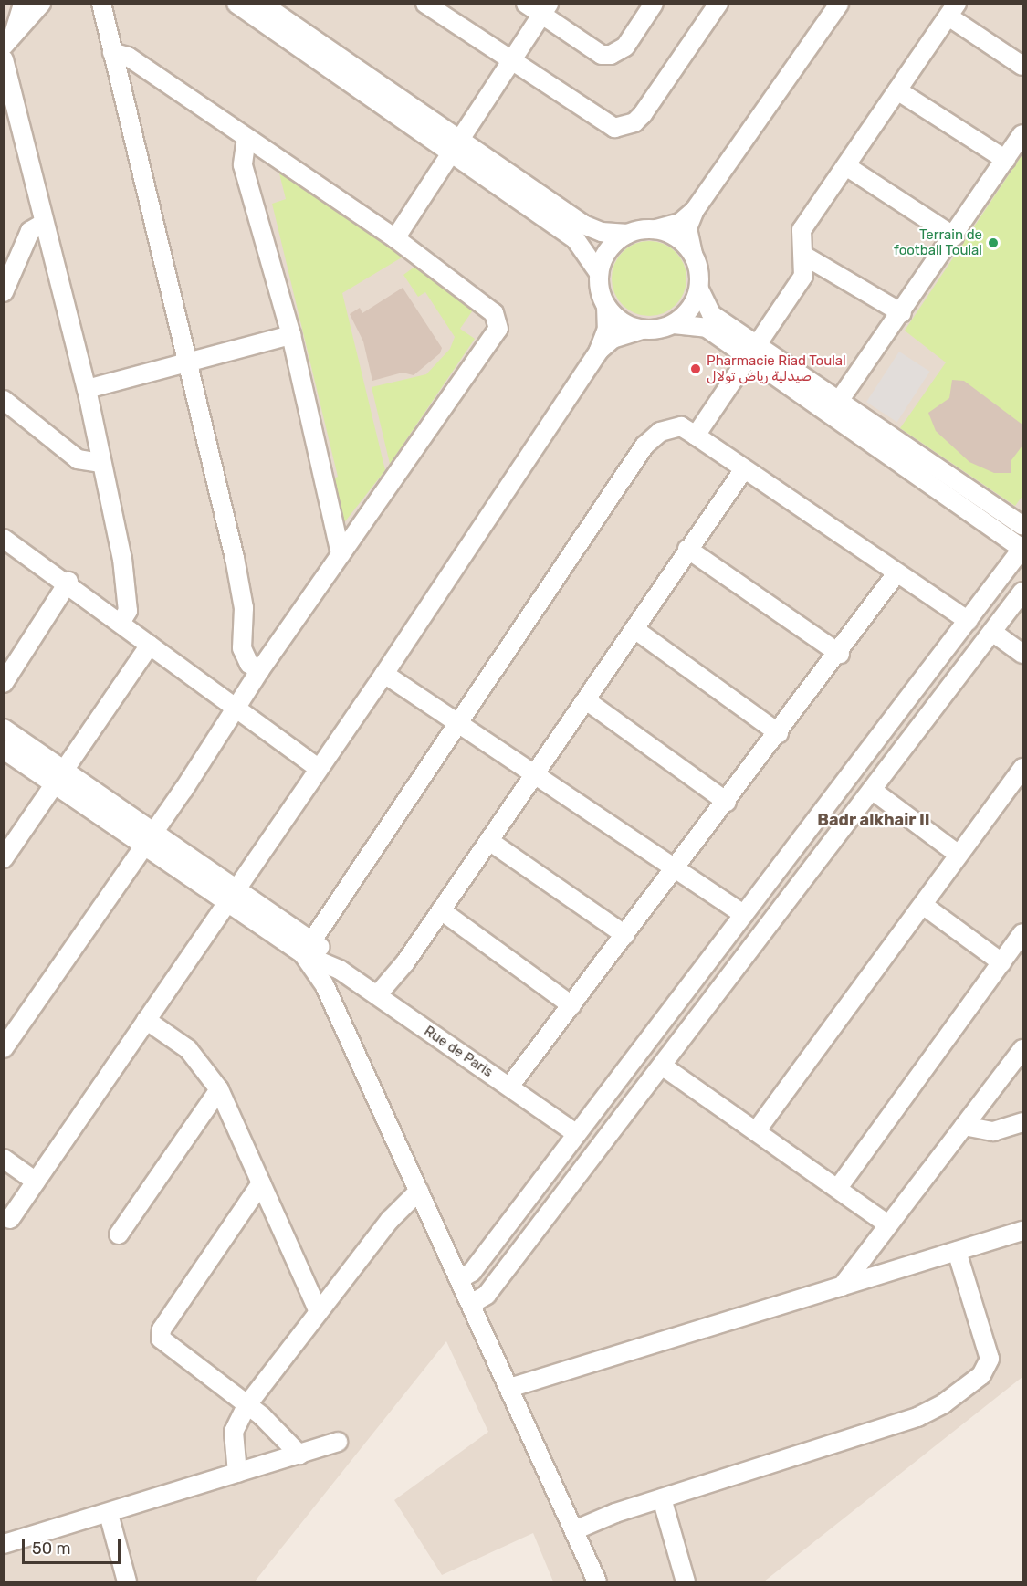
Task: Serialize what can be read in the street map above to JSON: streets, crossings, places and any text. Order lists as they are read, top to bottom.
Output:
{
  "streets": {
    "street": ["Rue de Paris"]
  },
  "districts": ["Badr alkhair II"],
  "places": ["Terrain de football Toulal", "Pharmacie Riad Toulal صيدلية رياض تولال"],
  "scale_bar": "50 m"
}
